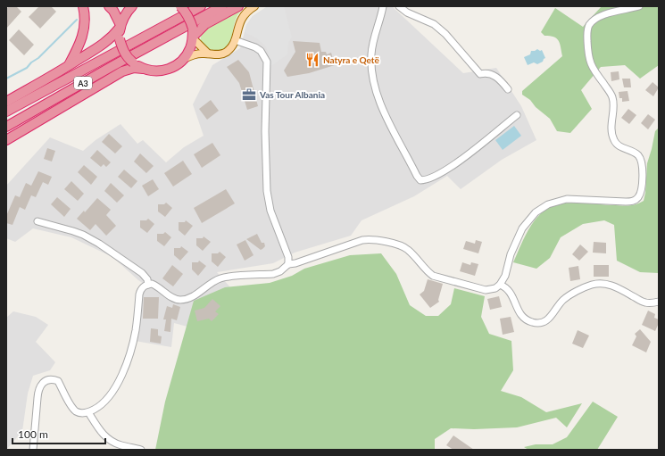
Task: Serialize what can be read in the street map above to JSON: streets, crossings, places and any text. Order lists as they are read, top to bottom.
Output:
{
  "streets": {
    "highway": ["A3"]
  },
  "places": {
    "restaurant": ["Natyra e Qetë"],
    "office": ["Vas Tour Albania"]
  },
  "scale_bar": "100 m"
}
